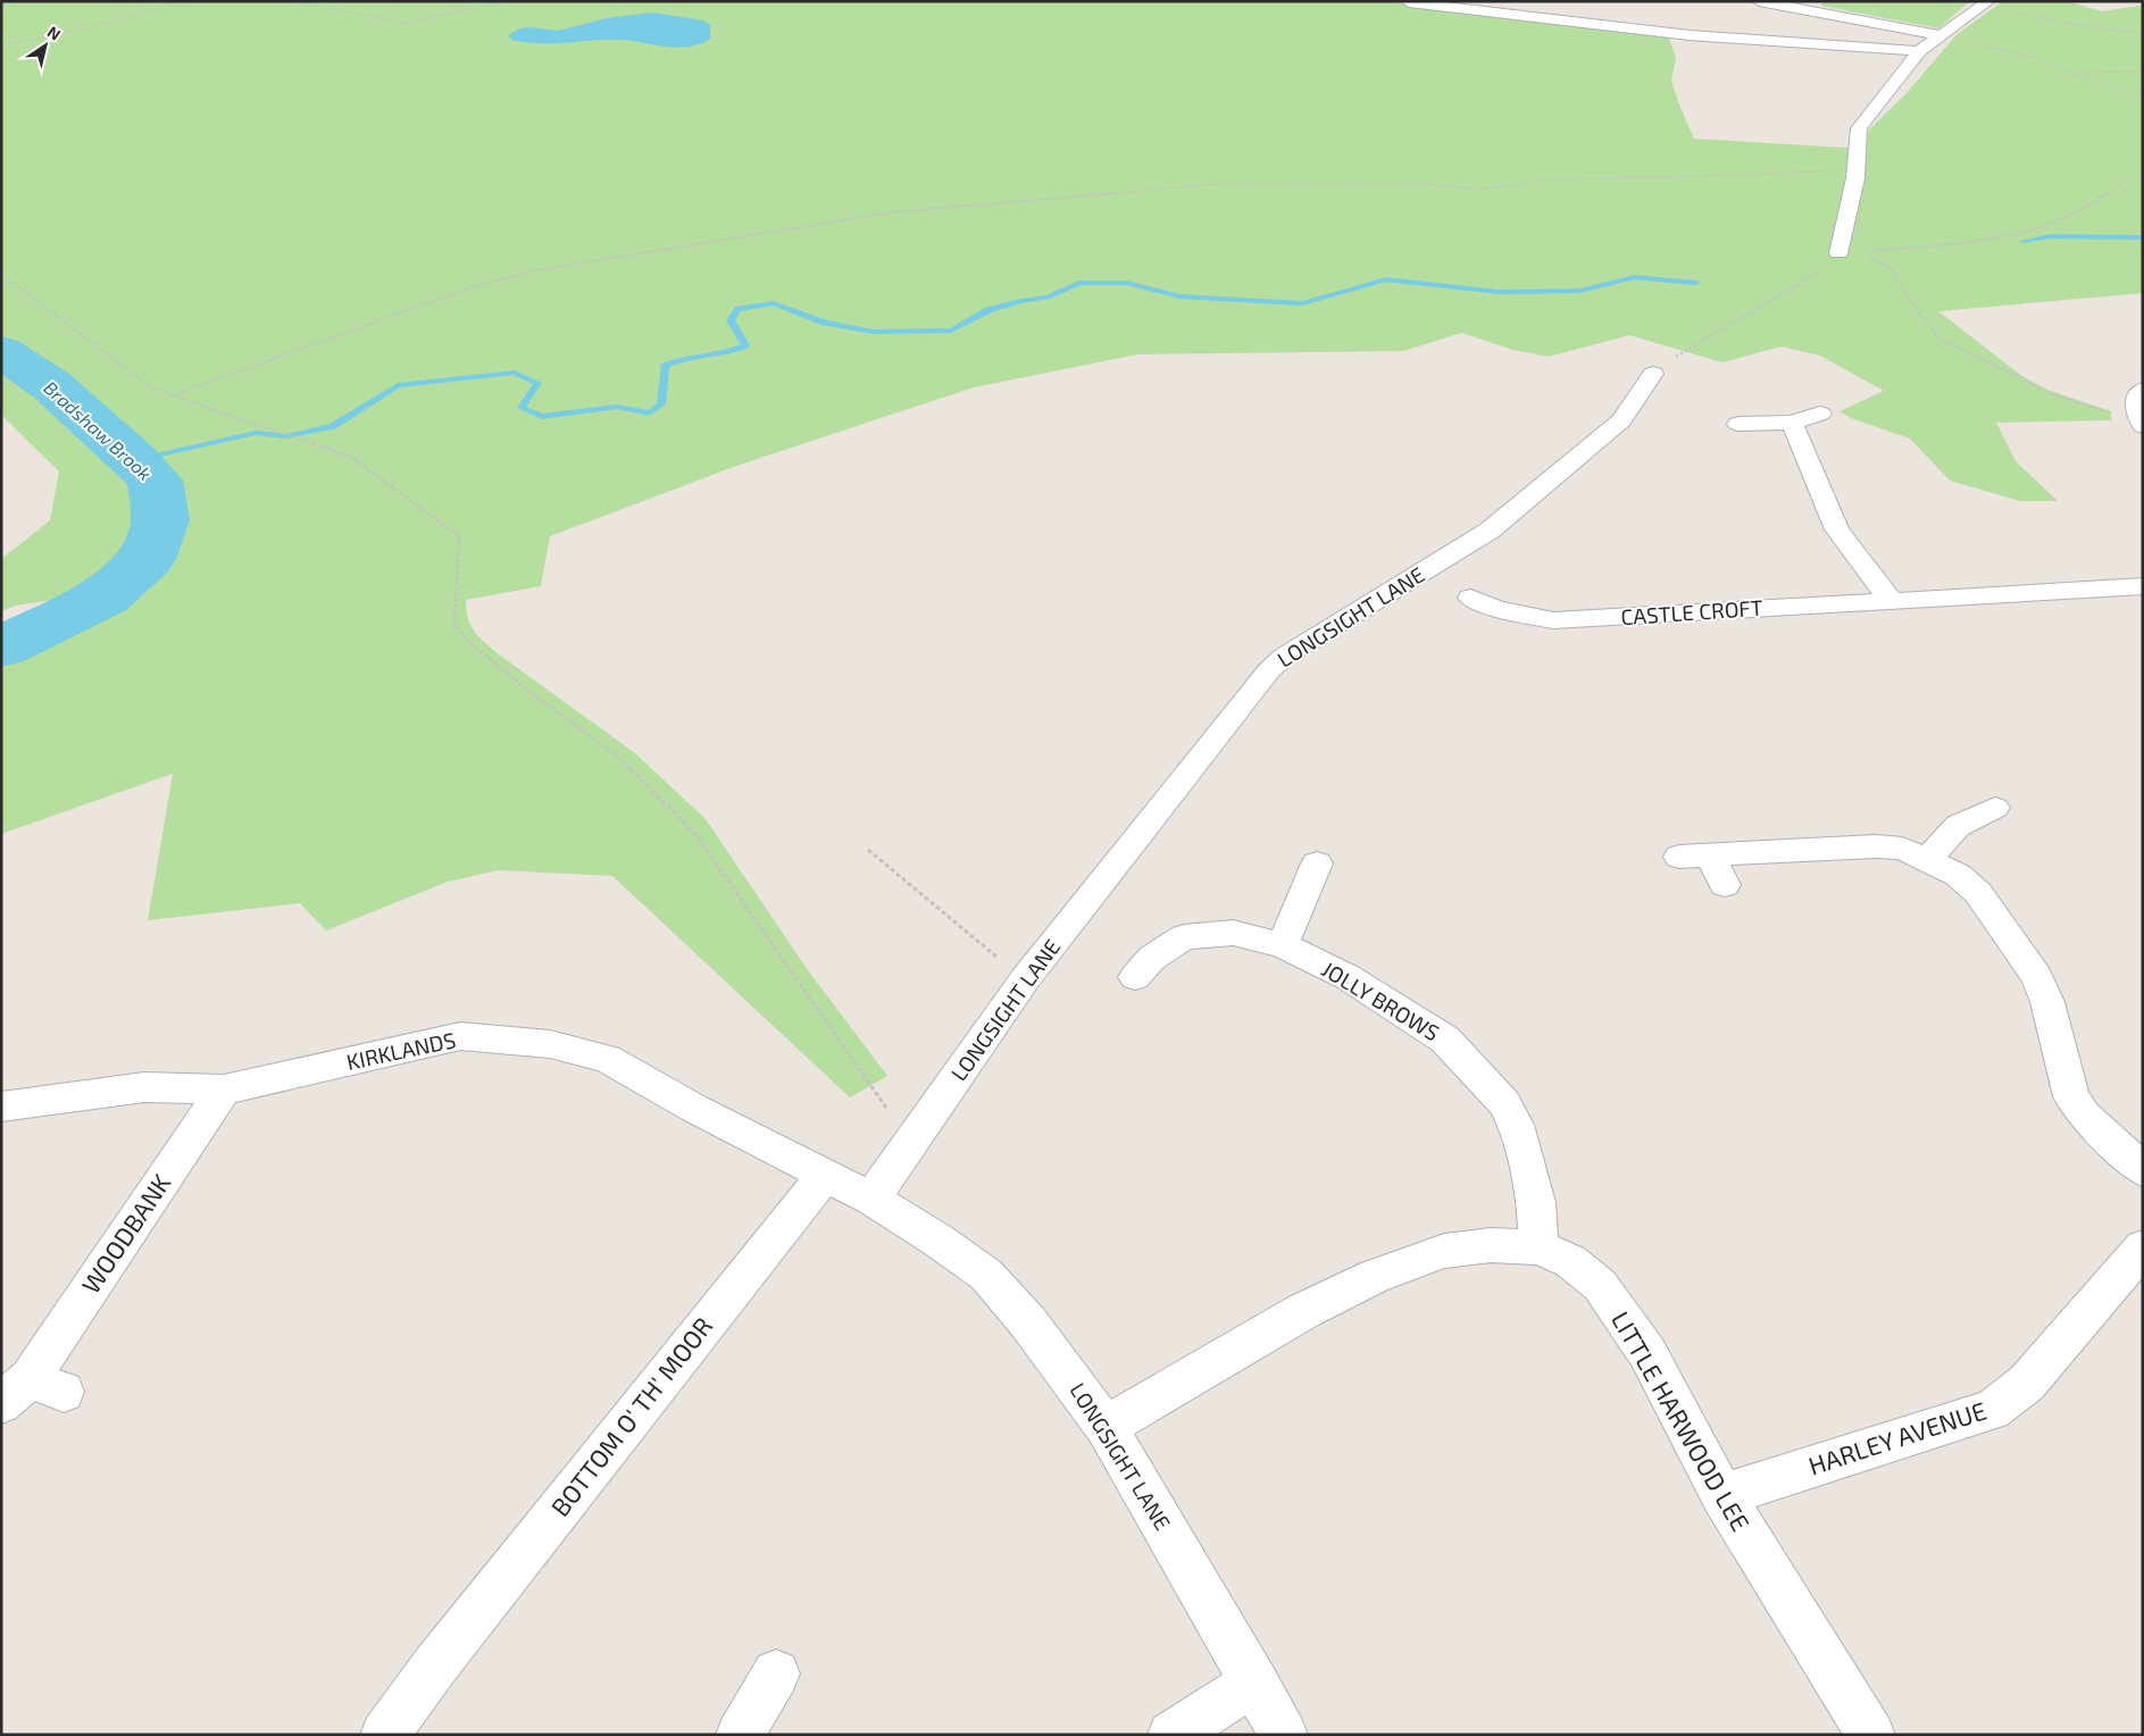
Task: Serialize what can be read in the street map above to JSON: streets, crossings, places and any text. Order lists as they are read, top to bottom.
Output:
{
  "streets": {
    "street": [
      "CASTLE CROFT",
      "LONGSIGHT LANE",
      "JOLLY BROWS",
      "KIRKLANDS",
      "WOODBANK",
      "BOTTOM O' TH' MOOR",
      "LITTLE HARWOOD LEE",
      "HARLEY AVENUE"
    ]
  },
  "crossings": [
    ["LONGSIGHT LANE", "KIRKLANDS"],
    ["LONGSIGHT LANE", "LITTLE HARWOOD LEE"],
    ["JOLLY BROWS", "LITTLE HARWOOD LEE"],
    ["KIRKLANDS", "WOODBANK"],
    ["KIRKLANDS", "BOTTOM O' TH' MOOR"],
    ["LITTLE HARWOOD LEE", "HARLEY AVENUE"]
  ],
  "water": ["Bradshaw Brook"],
  "north": "top right"
}
